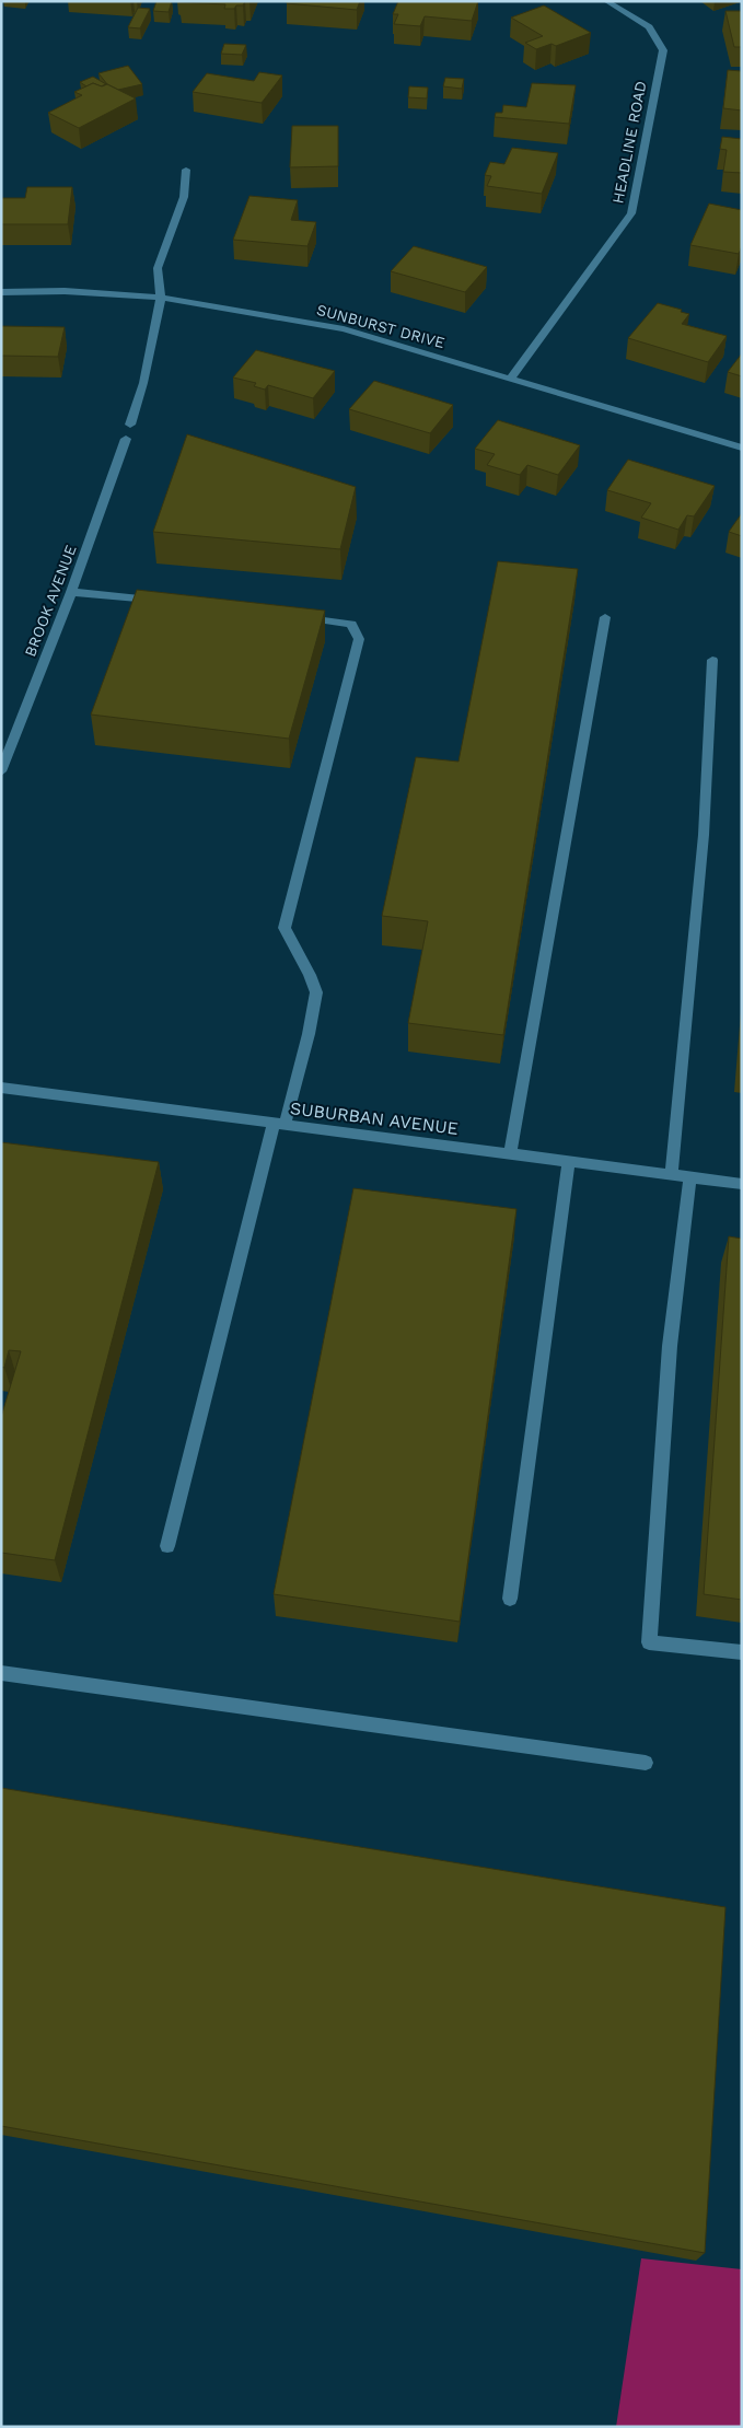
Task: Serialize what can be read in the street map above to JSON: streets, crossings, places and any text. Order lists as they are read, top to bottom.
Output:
{
  "streets": {
    "street": [
      "HEADLINE ROAD",
      "SUNBURST DRIVE",
      "BROOK AVENUE",
      "SUBURBAN AVENUE"
    ]
  },
  "crossings": [
    ["HEADLINE ROAD", "SUNBURST DRIVE"]
  ]
}
